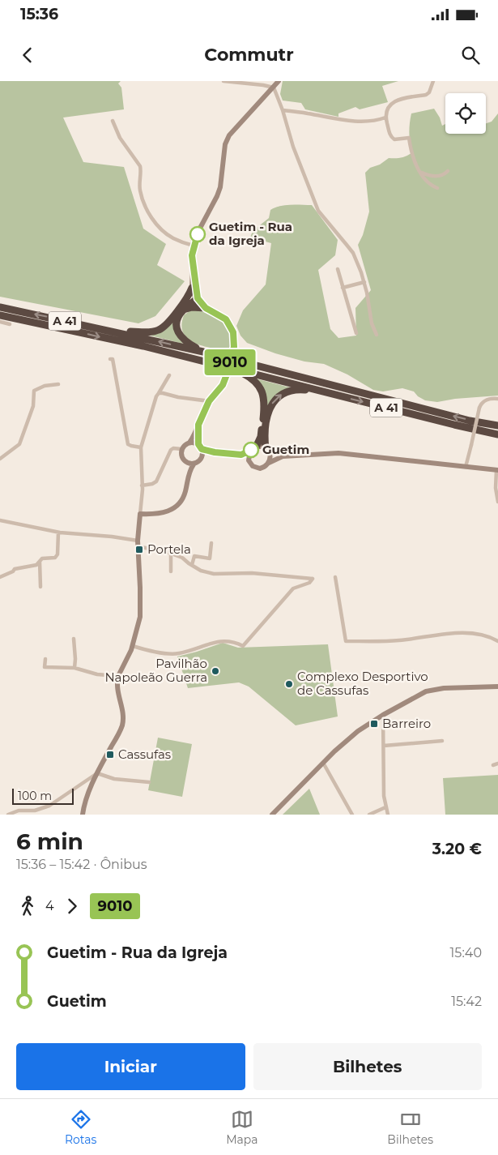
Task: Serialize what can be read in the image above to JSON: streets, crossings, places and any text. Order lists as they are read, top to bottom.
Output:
{
  "streets": {
    "highway": ["A 41"]
  },
  "places": {
    "other": [
      "Guetim - Rua da Igreja",
      "Guetim",
      "Pavilhão Napoleão Guerra",
      "Complexo Desportivo de Cassufas"
    ],
    "transit": ["Portela", "Barreiro", "Cassufas"]
  },
  "lines": ["bus line 9010"],
  "scale_bar": "100 m",
  "page": {
    "status": "15:36",
    "header": "Commutr",
    "on_map": "9010",
    "scale": "100 m",
    "heading": ["6 min", "15:36 – 15:42 · Ônibus", "3.20 €"],
    "legs": ["4", "9010"],
    "list": [
      {
        "name": "Guetim - Rua da Igreja",
        "value": "15:40"
      },
      {
        "name": "Guetim",
        "value": "15:42"
      }
    ],
    "buttons": ["Iniciar", "Bilhetes"],
    "tabs": ["Rotas", "Mapa", "Bilhetes"]
  }
}
